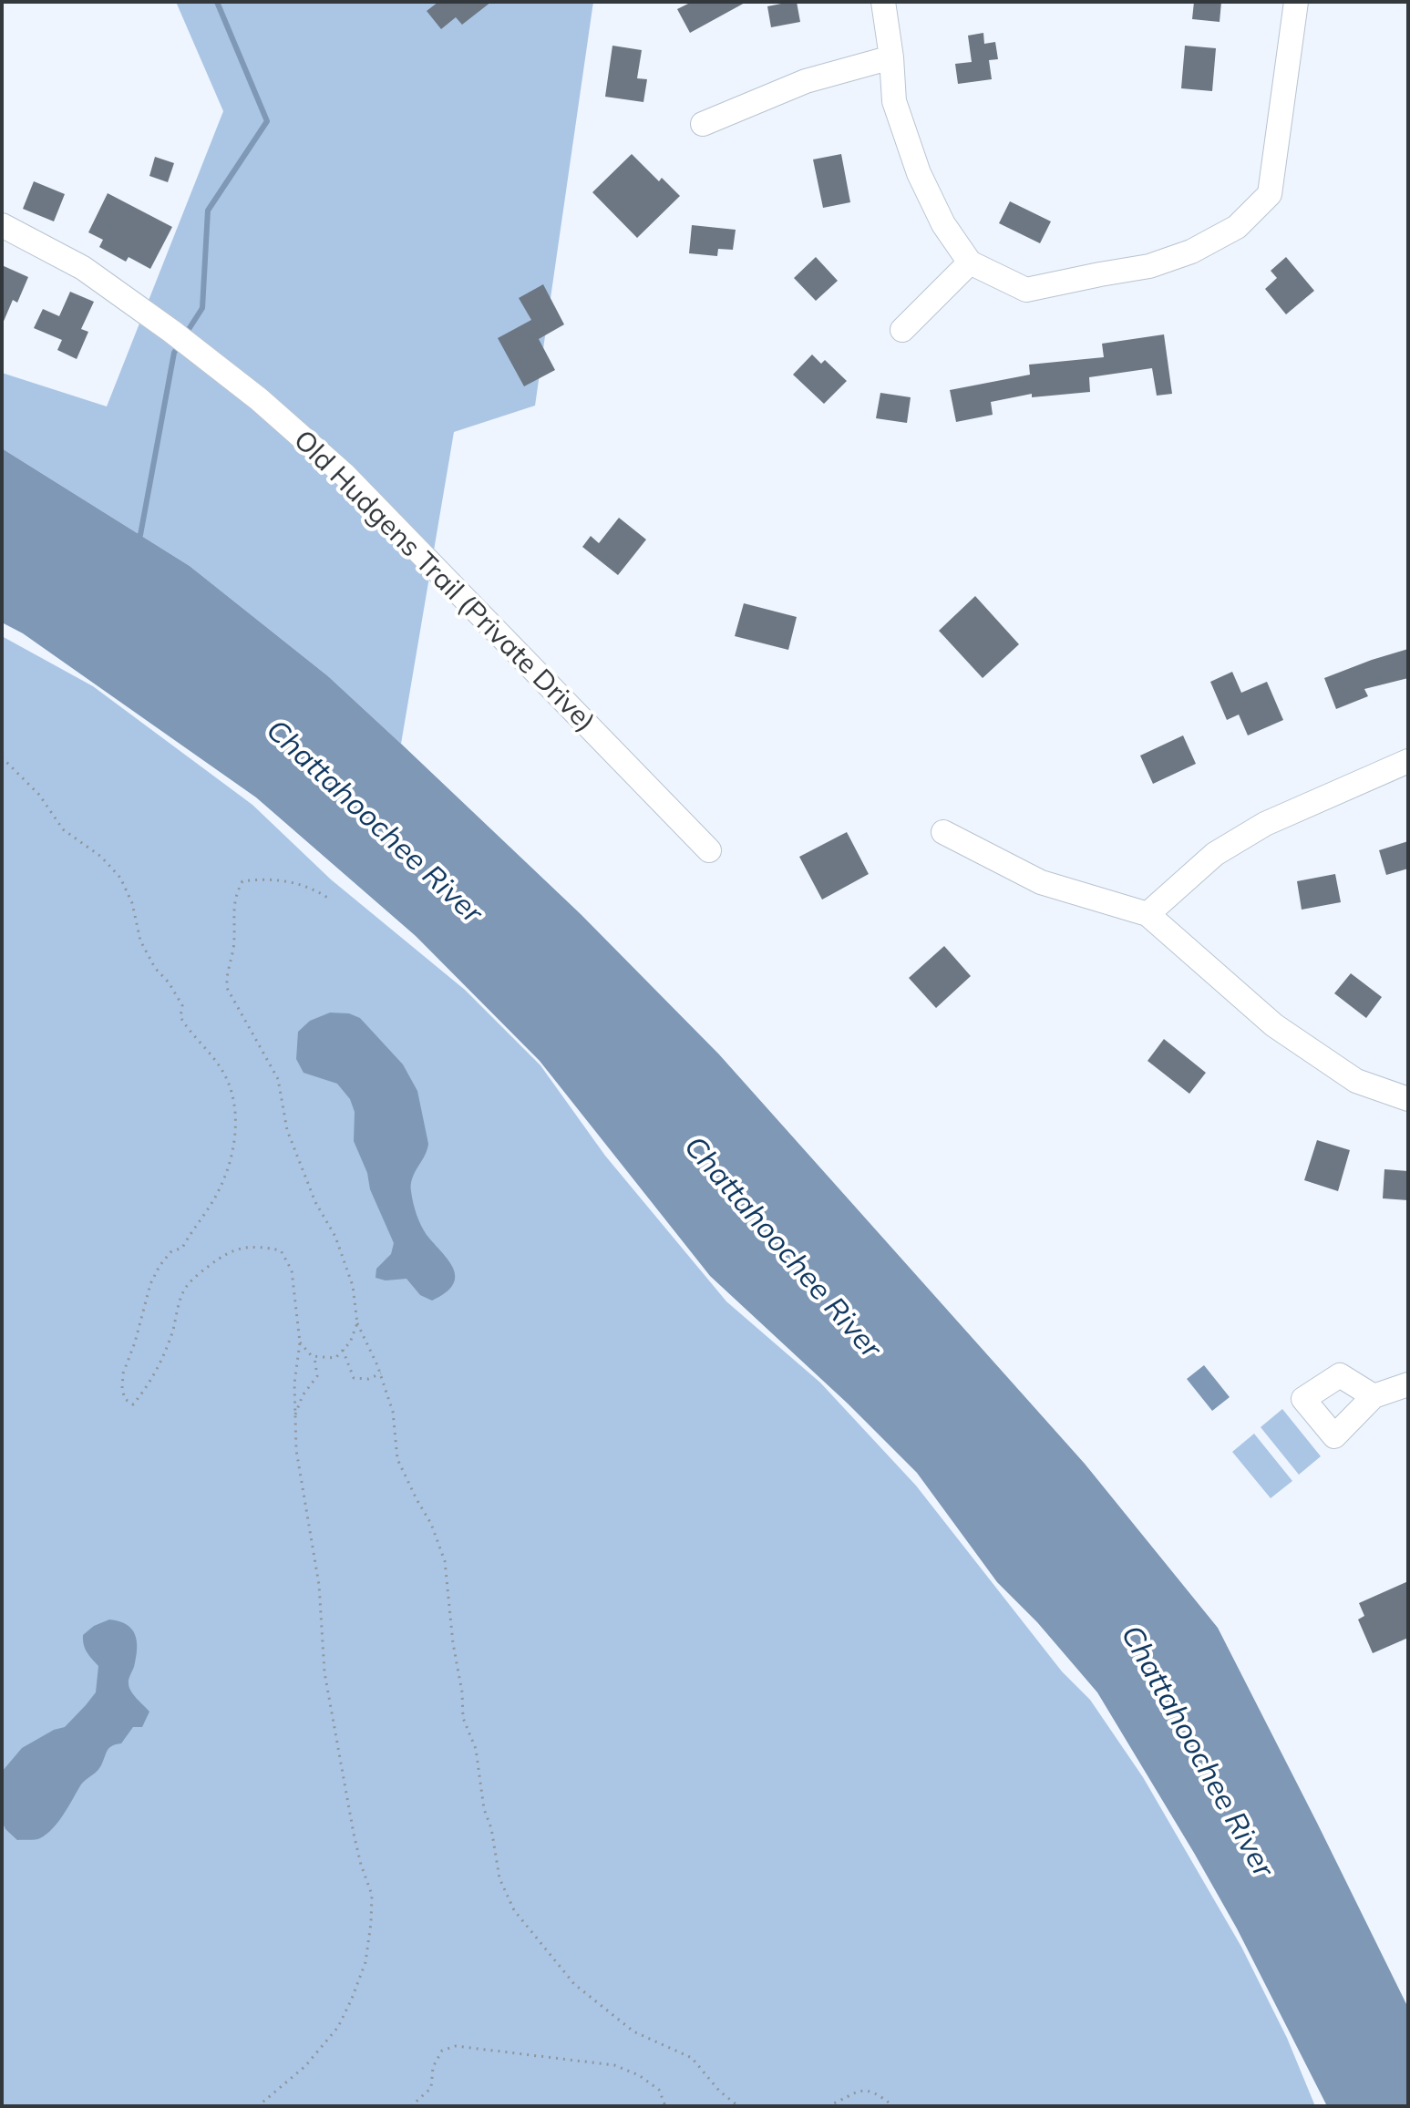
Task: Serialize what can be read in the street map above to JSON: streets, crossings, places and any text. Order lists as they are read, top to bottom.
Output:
{
  "streets": {
    "street": ["Old Hudgens Trail (Private Drive)"]
  },
  "water": ["Chattahoochee River"]
}
